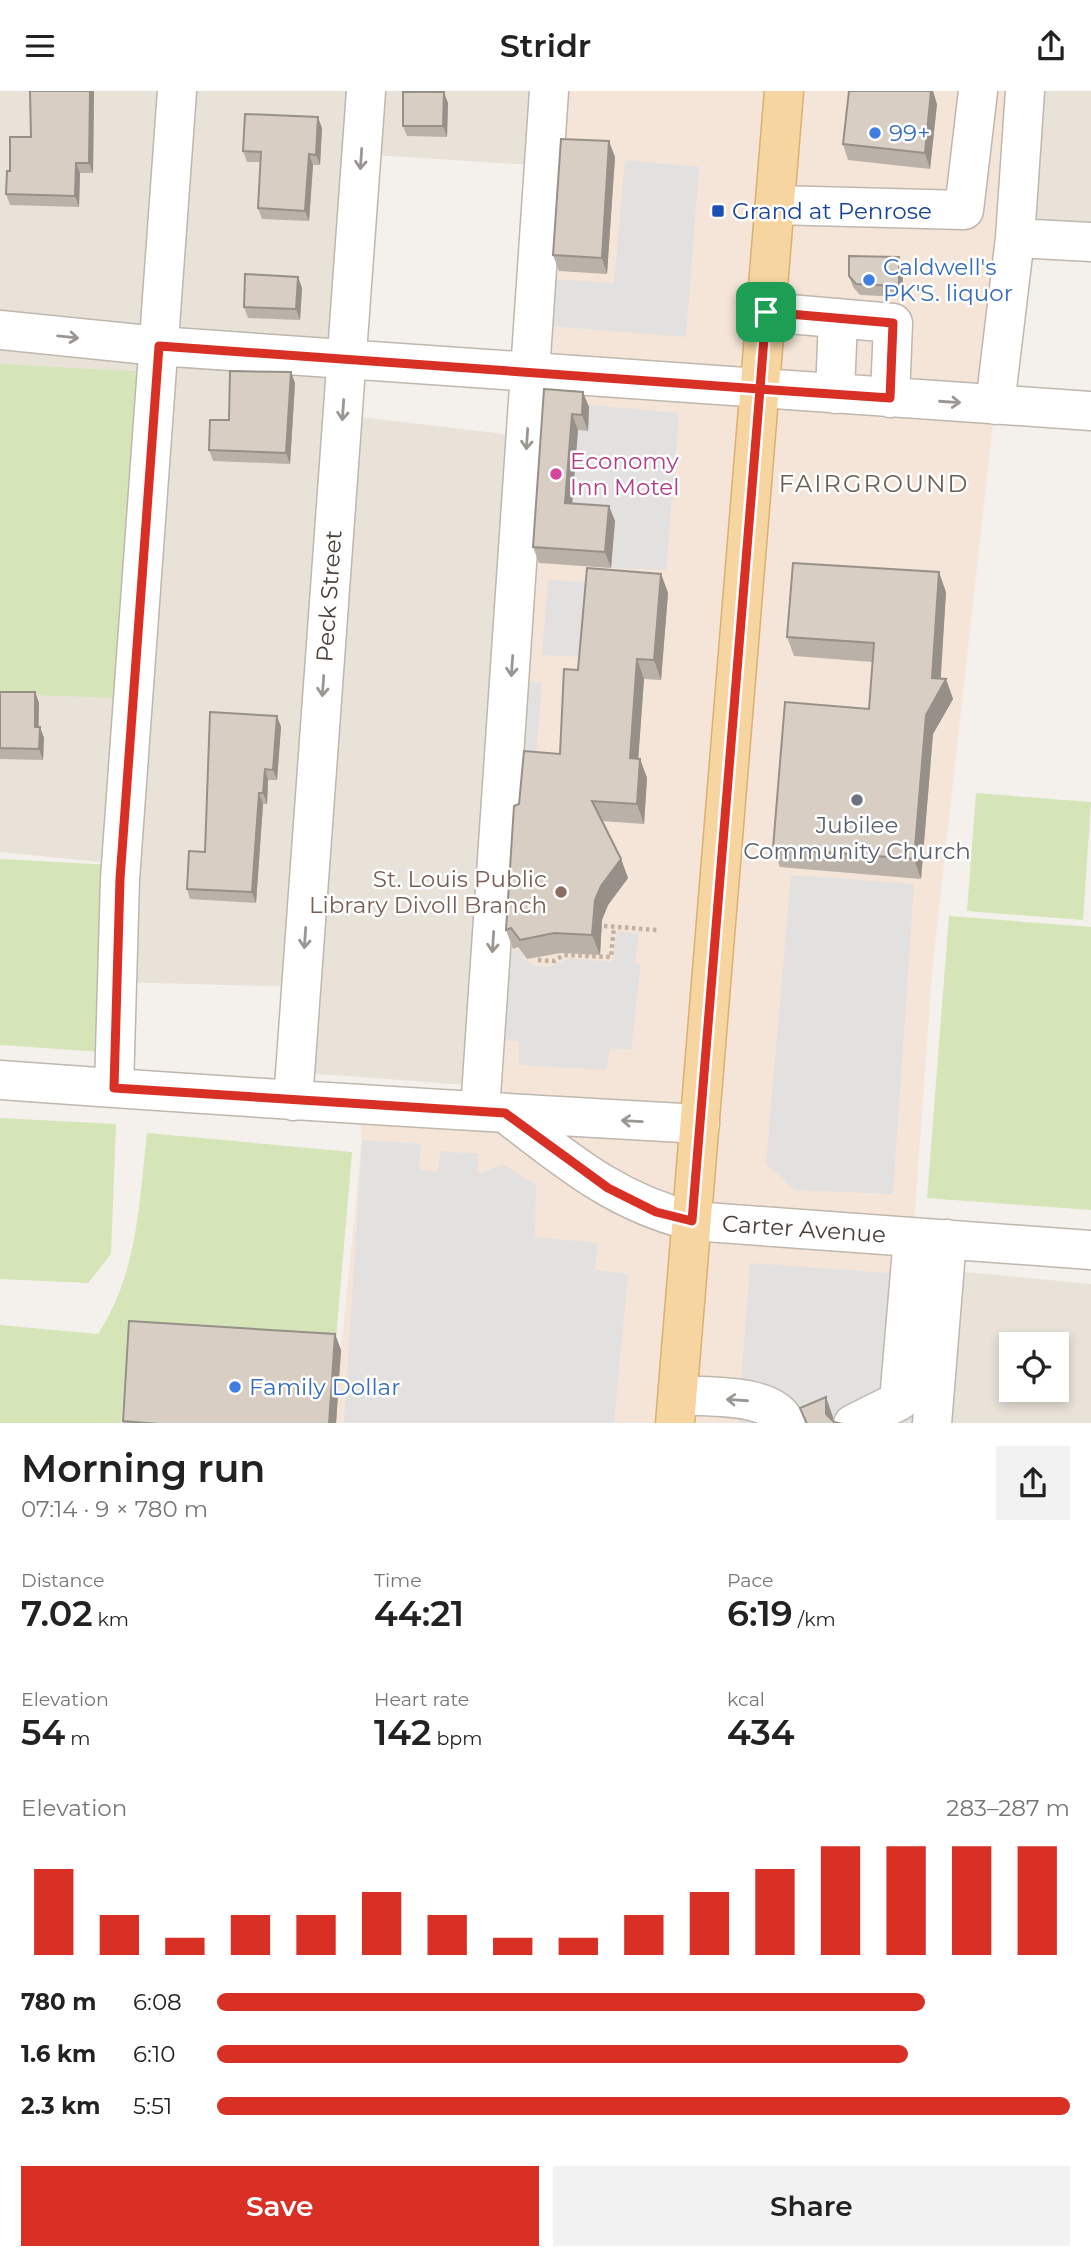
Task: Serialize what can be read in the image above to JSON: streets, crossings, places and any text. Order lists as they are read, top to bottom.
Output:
{
  "streets": {
    "street": ["Peck Street", "Carter Avenue"]
  },
  "districts": ["FAIRGROUND"],
  "places": {
    "other": [
      "99+",
      "Caldwell's PK'S. liquor",
      "Economy Inn Motel",
      "Jubilee Community Church",
      "St. Louis Public Library Divoll Branch",
      "Family Dollar"
    ],
    "transit": ["Grand at Penrose"]
  },
  "page": {
    "header": "Stridr",
    "heading": ["Morning run", "07:14 · 9 × 780 m"],
    "stats": [
      ["Distance", "7.02 km"],
      ["Time", "44:21"],
      ["Pace", "6:19 /km"],
      ["Elevation", "54 m"],
      ["Heart rate", "142 bpm"],
      ["kcal", "434"]
    ],
    "chart": ["Elevation", "283–287 m"],
    "list": [
      {
        "name": "780 m",
        "note": "6:08"
      },
      {
        "name": "1.6 km",
        "note": "6:10"
      },
      {
        "name": "2.3 km",
        "note": "5:51"
      }
    ],
    "buttons": ["Save", "Share"]
  }
}
